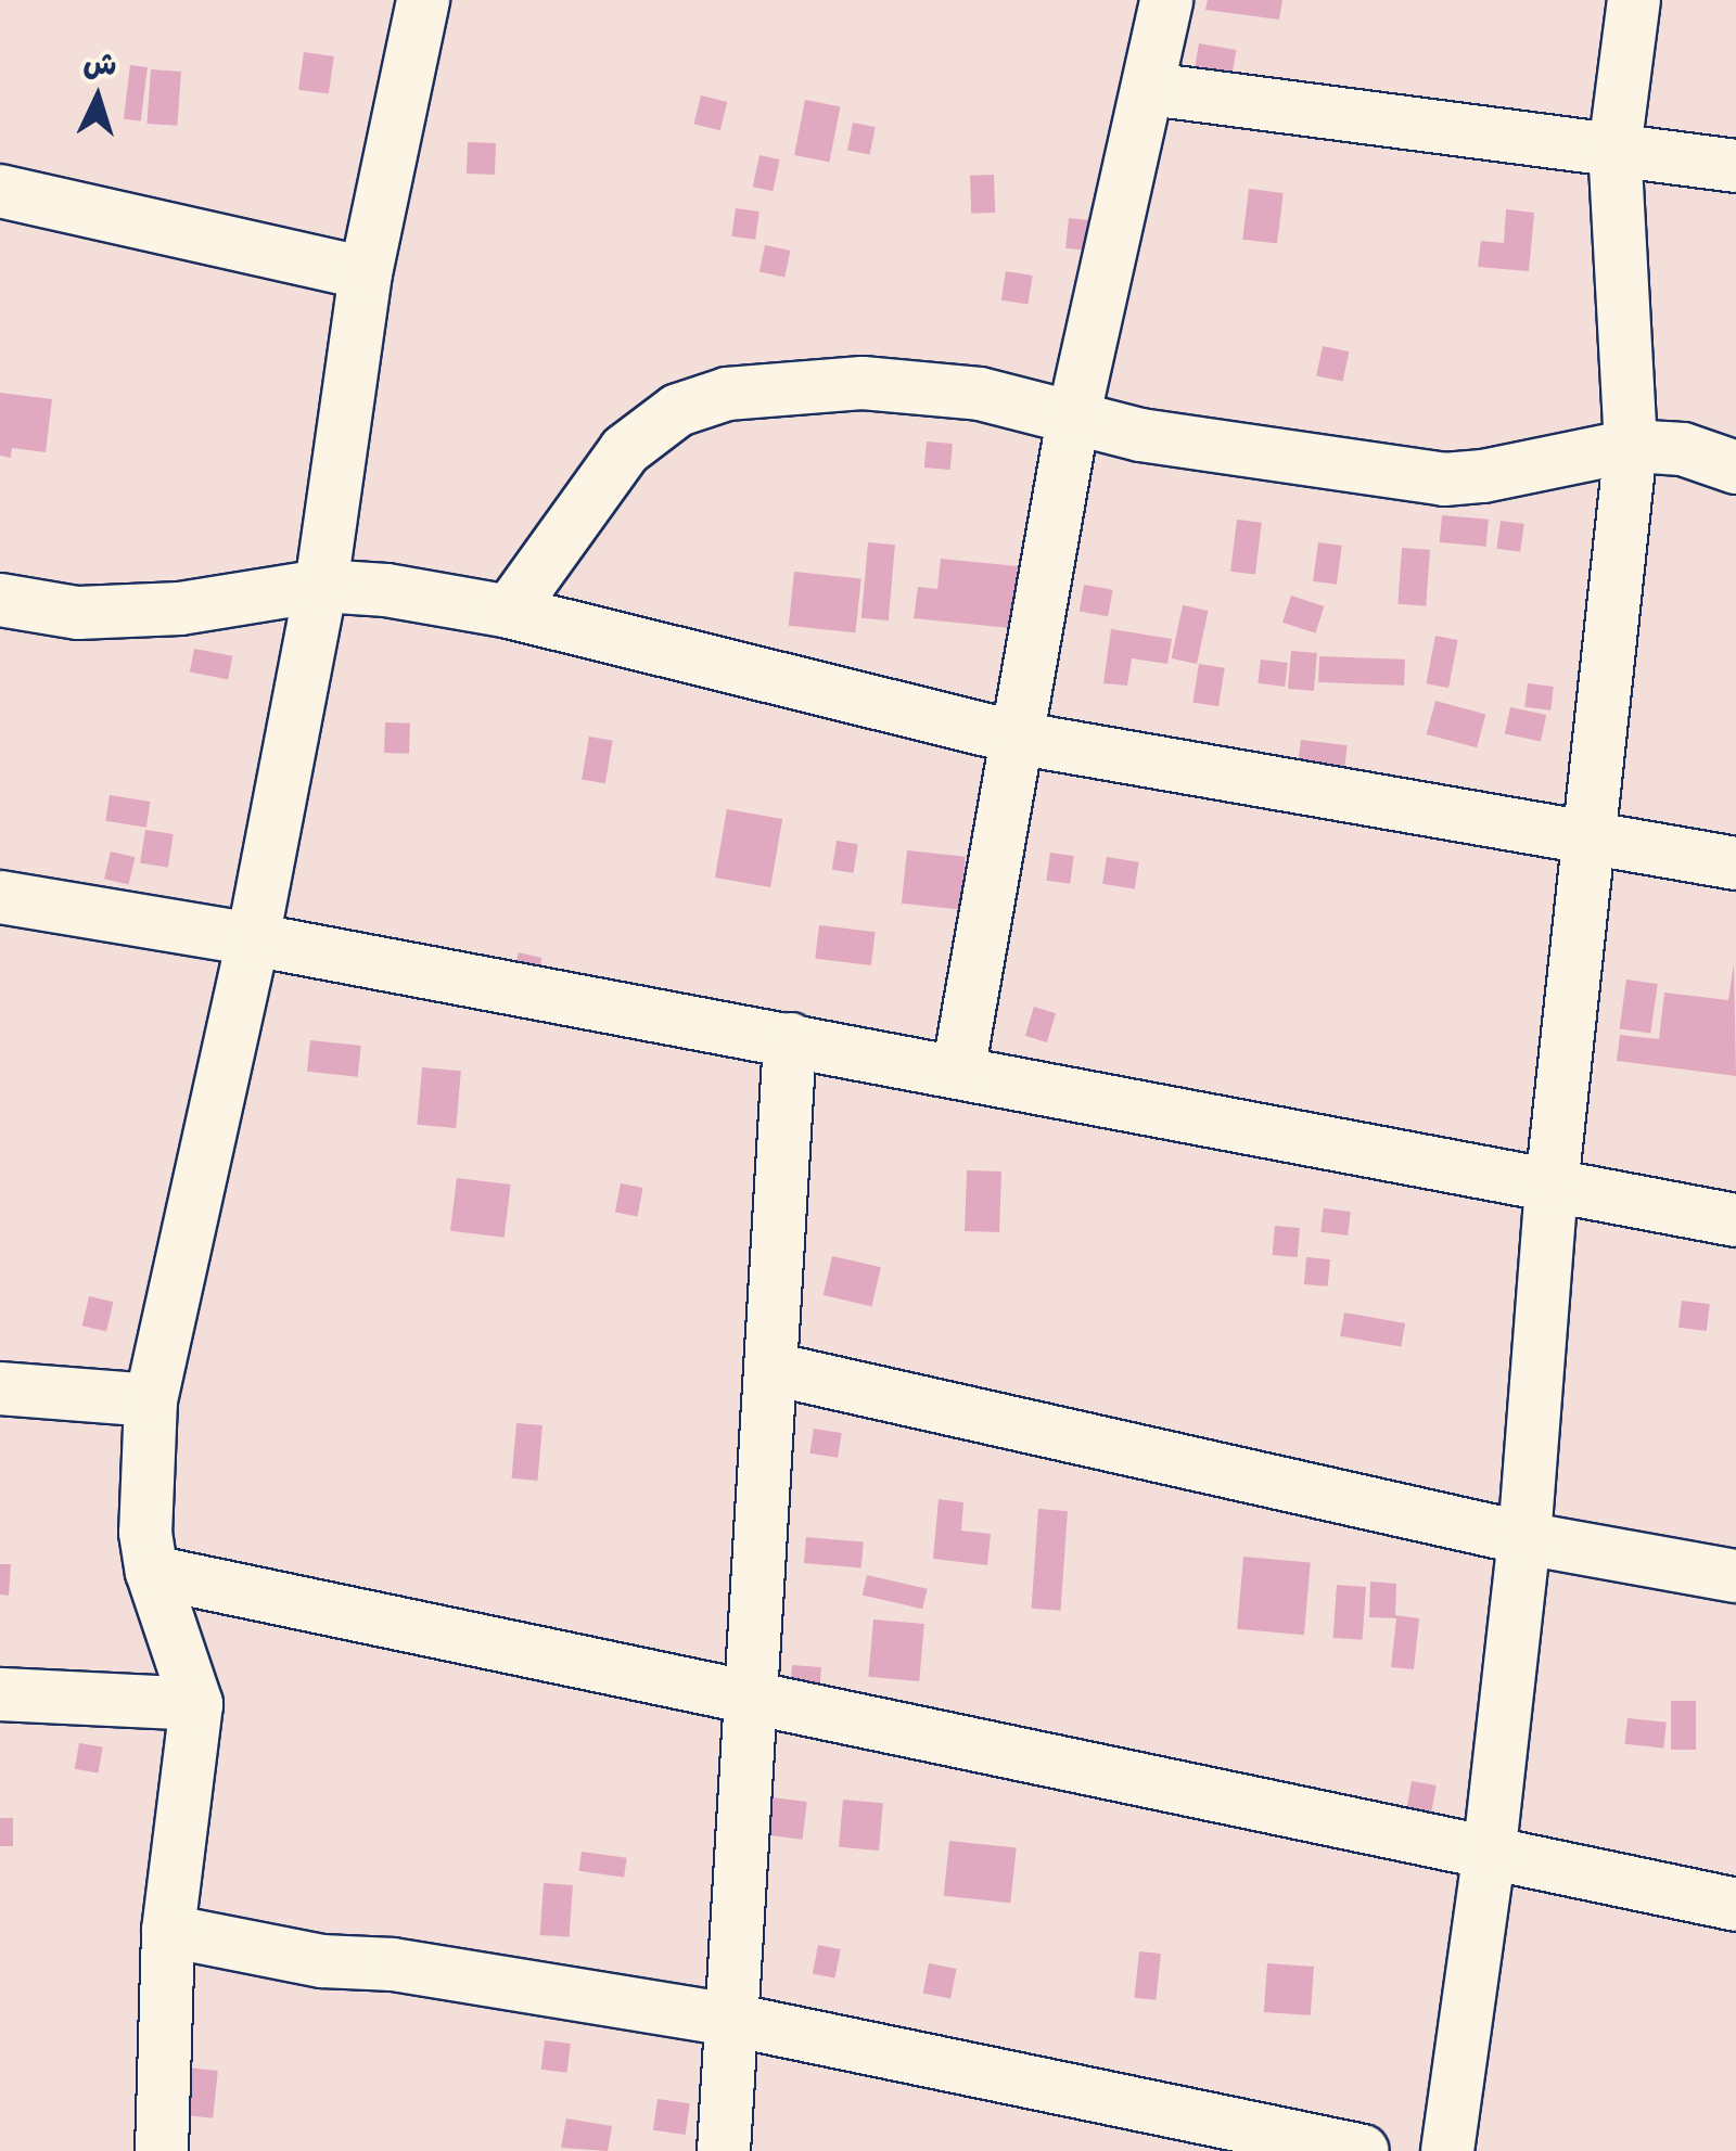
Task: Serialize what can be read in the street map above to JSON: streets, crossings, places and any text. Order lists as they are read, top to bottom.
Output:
{
  "north": "top"
}
